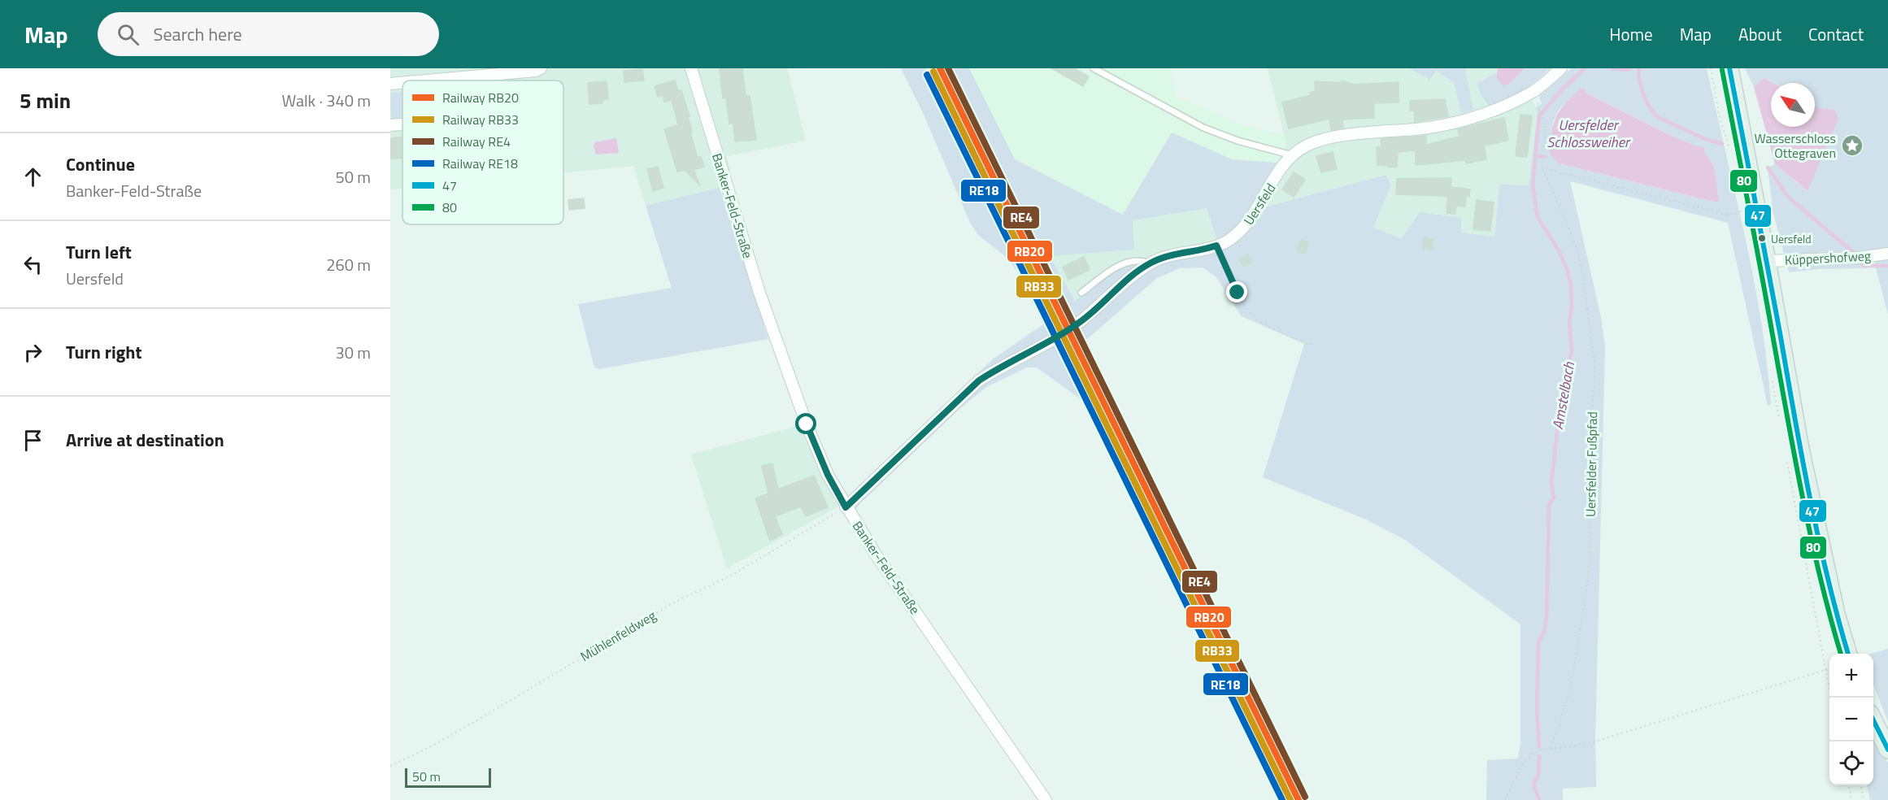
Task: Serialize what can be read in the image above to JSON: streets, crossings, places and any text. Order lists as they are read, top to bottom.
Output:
{
  "streets": {
    "street": ["Uersfeld", "Banker-Feld-Straße", "Küppershofweg"],
    "path": ["Uersfelder Fußpfad", "Mühlenfeldweg"]
  },
  "crossings": [
    ["Uersfeld", "Banker-Feld-Straße"],
    ["Uersfeld", "Mühlenfeldweg"],
    ["Banker-Feld-Straße", "Mühlenfeldweg"]
  ],
  "water": ["Uersfelder Schlossweiher", "Amstelbach"],
  "places": {
    "place": ["Wasserschloss Ottegraven"],
    "other": ["Uersfeld"]
  },
  "lines": [
    "rail line RB20",
    "rail line RE4",
    "transit line 47",
    "transit line 80",
    "rail line RB33",
    "rail line RE18"
  ],
  "legend": [
    "Railway RB20",
    "Railway RB33",
    "Railway RE4",
    "Railway RE18",
    "47",
    "80"
  ],
  "scale_bar": "50 m",
  "north": "top left",
  "page": {
    "header": "Map",
    "search": "Search here",
    "nav": [
      "Home",
      "Map",
      "About",
      "Contact"
    ],
    "heading": ["5 min", "Walk · 340 m"],
    "list": [
      ["Continue", "Banker-Feld-Straße", "50 m"],
      ["Turn left", "Uersfeld", "260 m"],
      ["Turn right", "30 m"],
      "Arrive at destination"
    ],
    "map_buttons": ["+", "−"],
    "scale": "50 m"
  }
}
